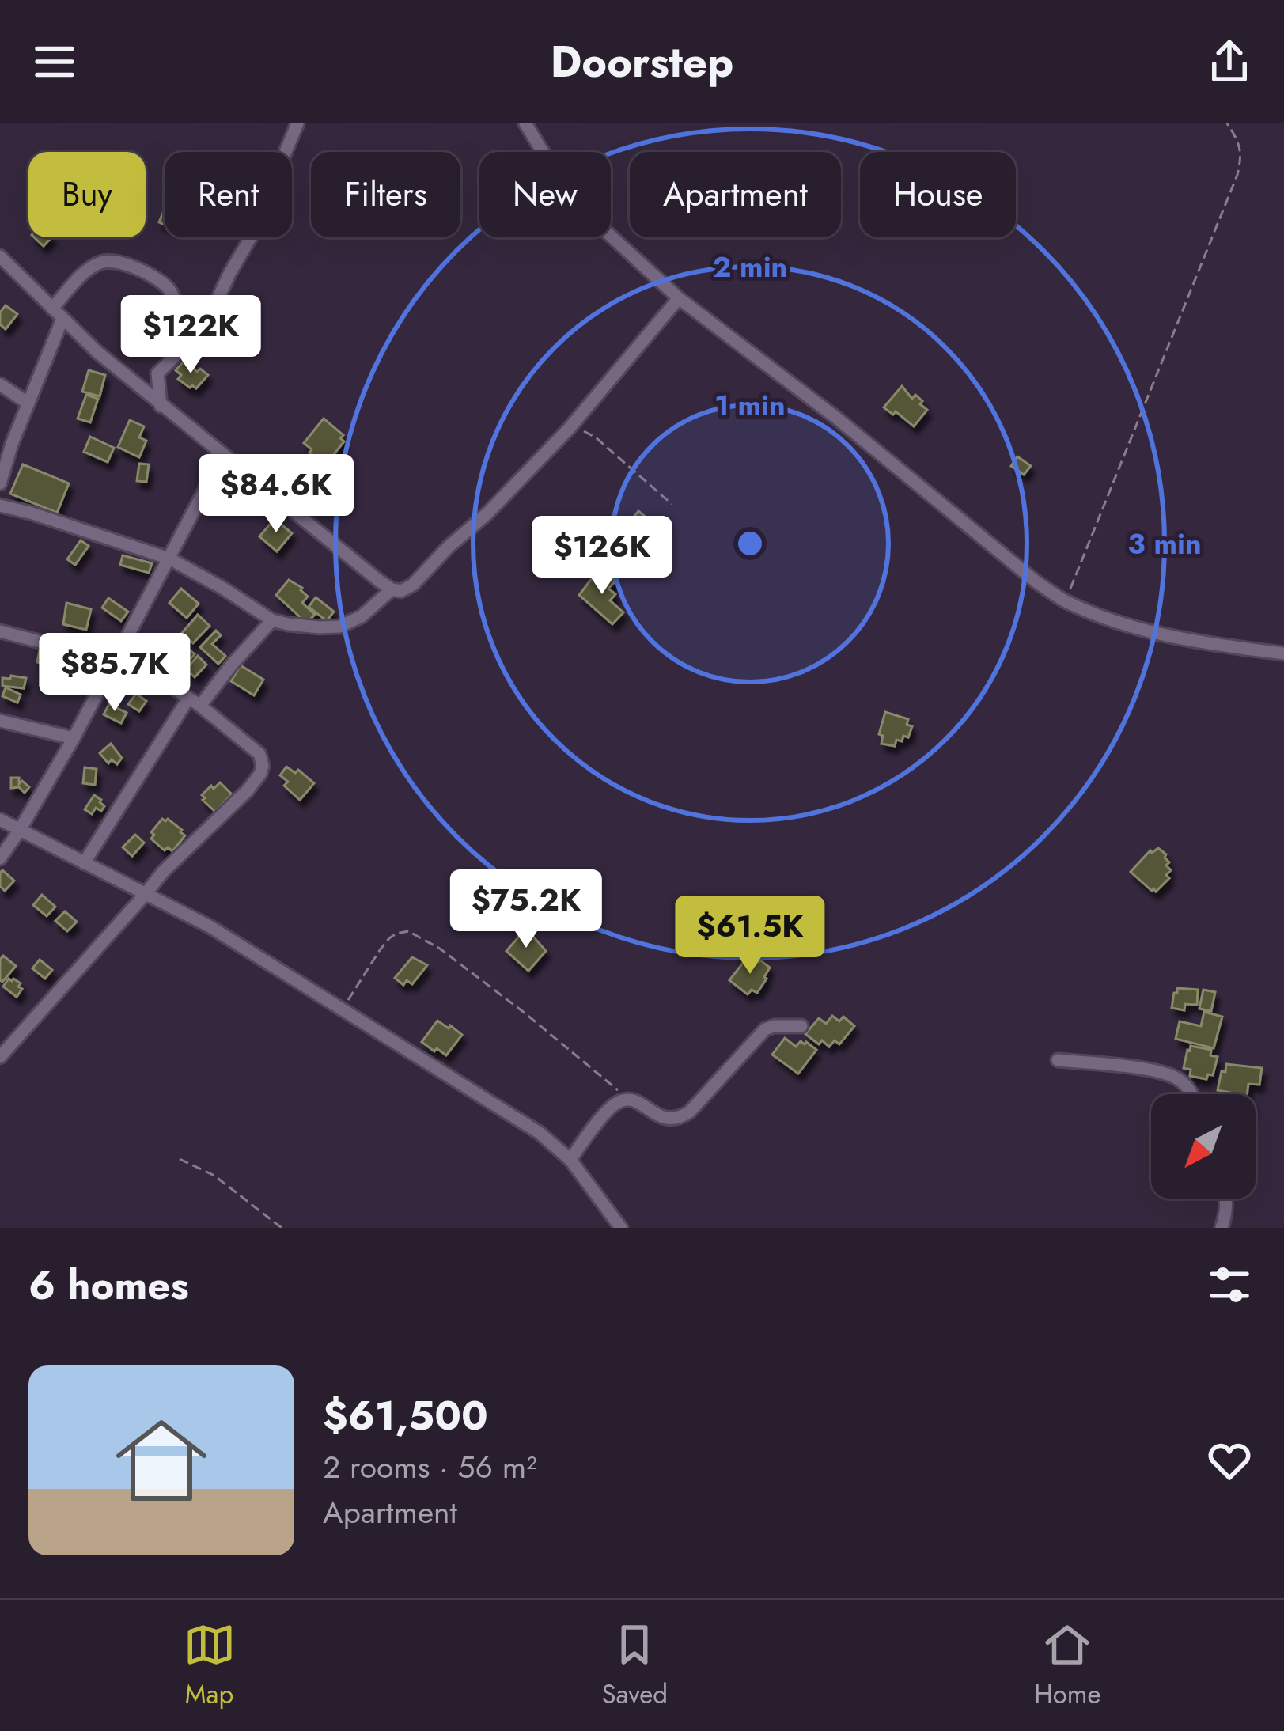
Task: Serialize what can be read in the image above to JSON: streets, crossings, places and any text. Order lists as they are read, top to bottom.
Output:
{
  "north": "bottom left",
  "page": {
    "header": "Doorstep",
    "chip": [
      "Buy",
      "Rent",
      "Filters",
      "New",
      "Apartment",
      "House"
    ],
    "price": [
      "$122K",
      "$84.6K",
      "$126K",
      "$85.7K",
      "$75.2K",
      "$61.5K"
    ],
    "heading": "6 homes",
    "list": [
      {
        "name": "$61,500",
        "note": "2 rooms · 56 m² · Apartment"
      }
    ],
    "tabs": ["Map", "Saved", "Home"]
  },
  "rings": ["2 min", "1 min", "3 min"]
}
